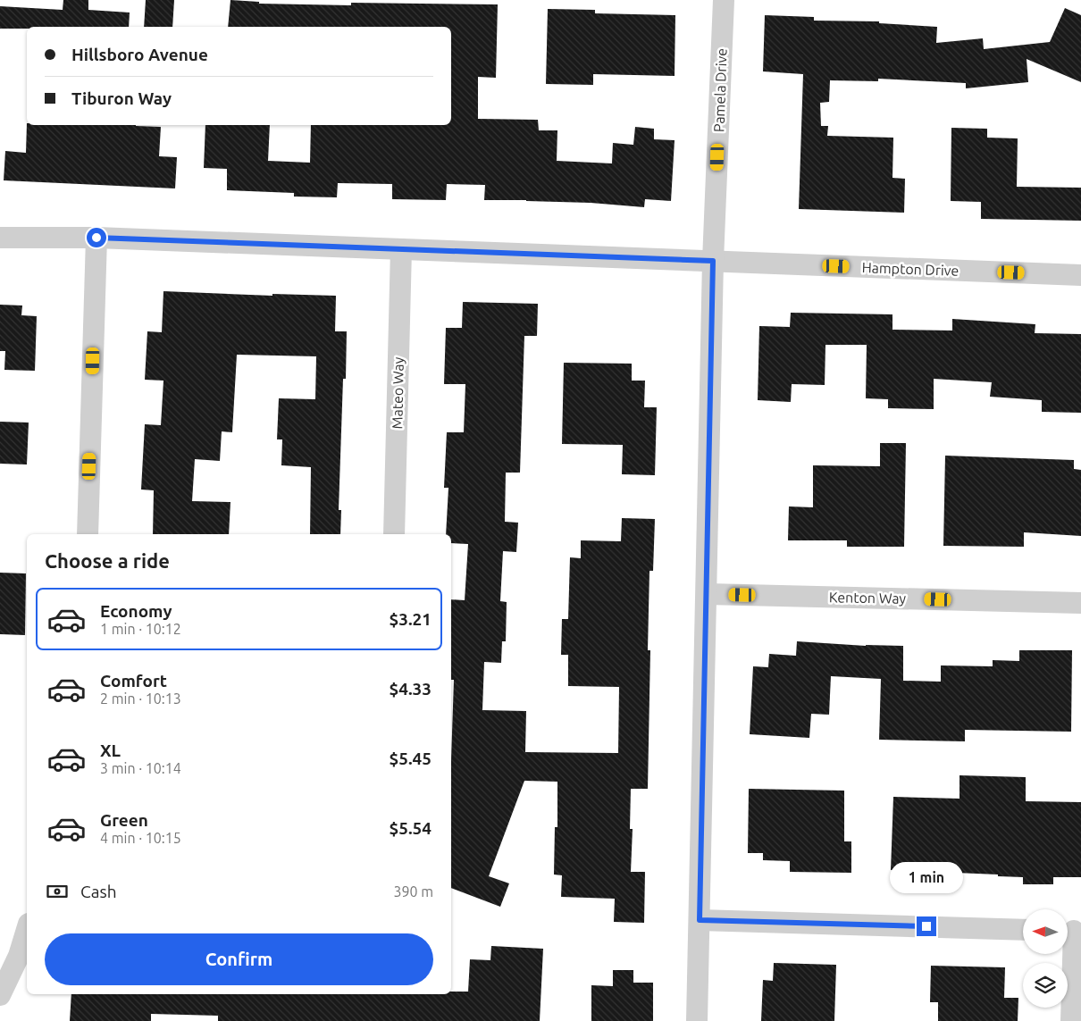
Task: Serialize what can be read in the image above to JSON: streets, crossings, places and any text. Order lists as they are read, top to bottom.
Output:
{
  "streets": {
    "street": [
      "Pamela Drive",
      "Hampton Drive",
      "Mateo Way",
      "Kenton Way"
    ]
  },
  "crossings": [
    ["Pamela Drive", "Hampton Drive"],
    ["Pamela Drive", "Kenton Way"],
    ["Hampton Drive", "Mateo Way"]
  ],
  "north": "left",
  "page": {
    "banner": ["Hillsboro Avenue", "Tiburon Way"],
    "heading": "Choose a ride",
    "list": [
      {
        "name": "Economy",
        "note": "1 min · 10:12",
        "value": "$3.21"
      },
      {
        "name": "Comfort",
        "note": "2 min · 10:13",
        "value": "$4.33"
      },
      {
        "name": "XL",
        "note": "3 min · 10:14",
        "value": "$5.45"
      },
      {
        "name": "Green",
        "note": "4 min · 10:15",
        "value": "$5.54"
      }
    ],
    "bubble": "1 min",
    "pay": ["Cash", "390 m"],
    "buttons": "Confirm"
  }
}
